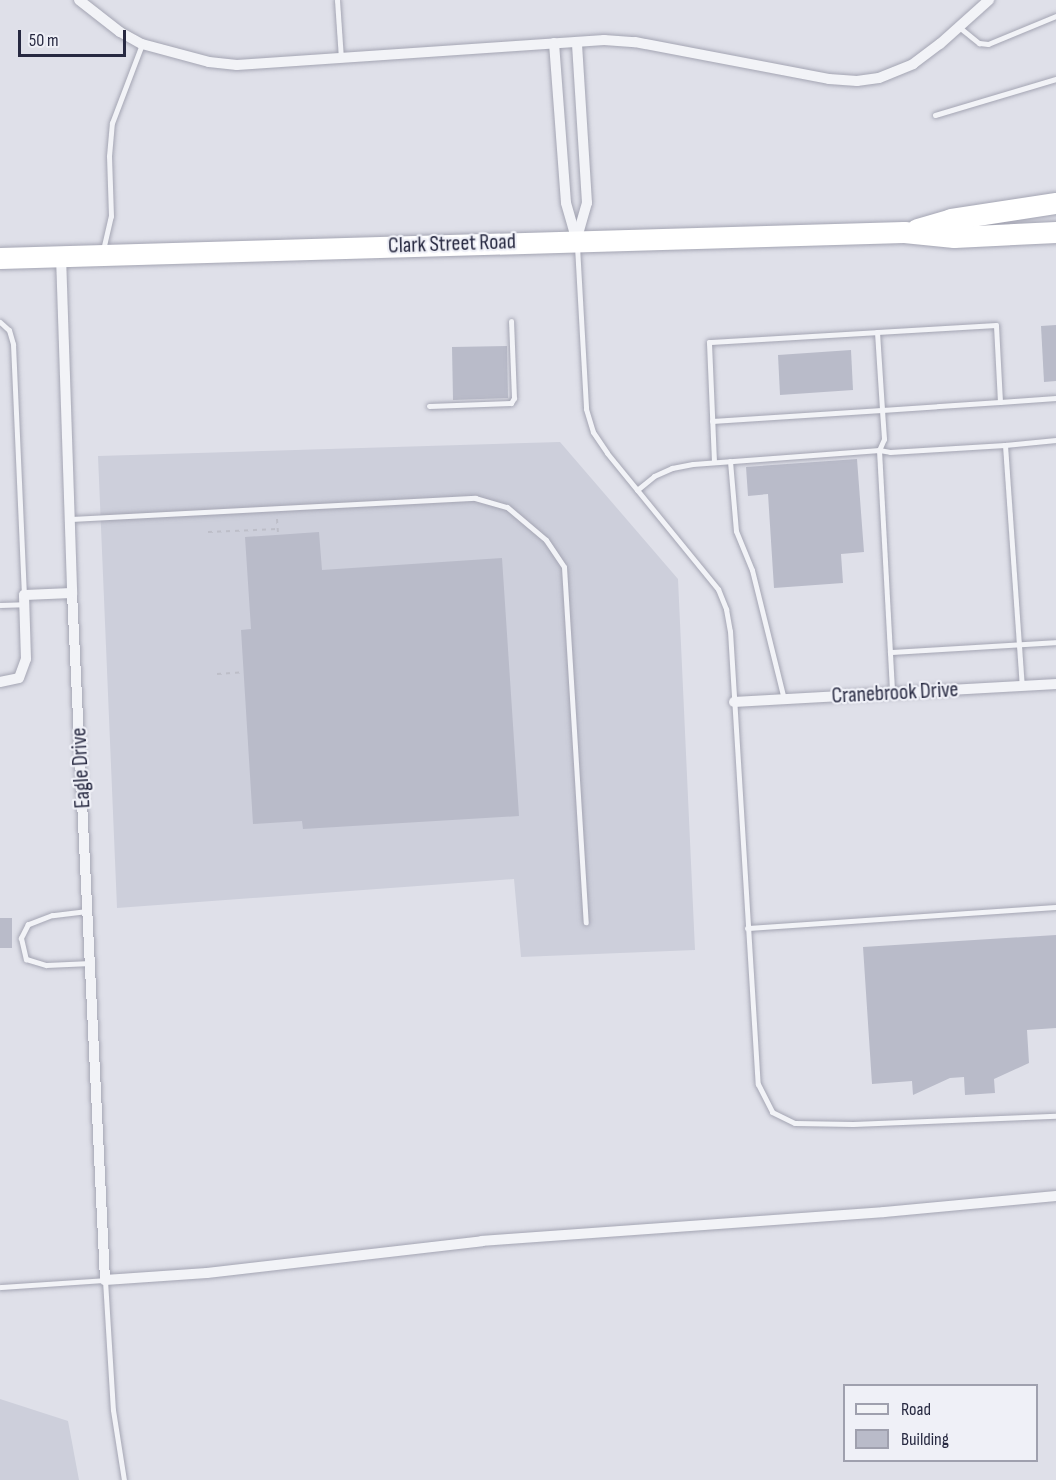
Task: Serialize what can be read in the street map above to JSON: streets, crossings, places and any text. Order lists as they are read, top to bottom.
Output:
{
  "streets": {
    "highway": ["Clark Street Road"],
    "street": ["Cranebrook Drive", "Eagle Drive"]
  },
  "crossings": [
    ["Clark Street Road", "Eagle Drive"]
  ],
  "legend": ["Road", "Building"],
  "scale_bar": "50 m"
}
